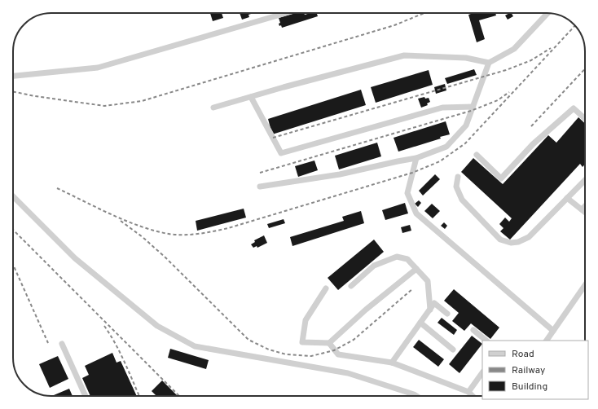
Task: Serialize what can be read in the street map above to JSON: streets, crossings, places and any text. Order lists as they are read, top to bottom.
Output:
{
  "legend": ["Road", "Railway", "Building"]
}
